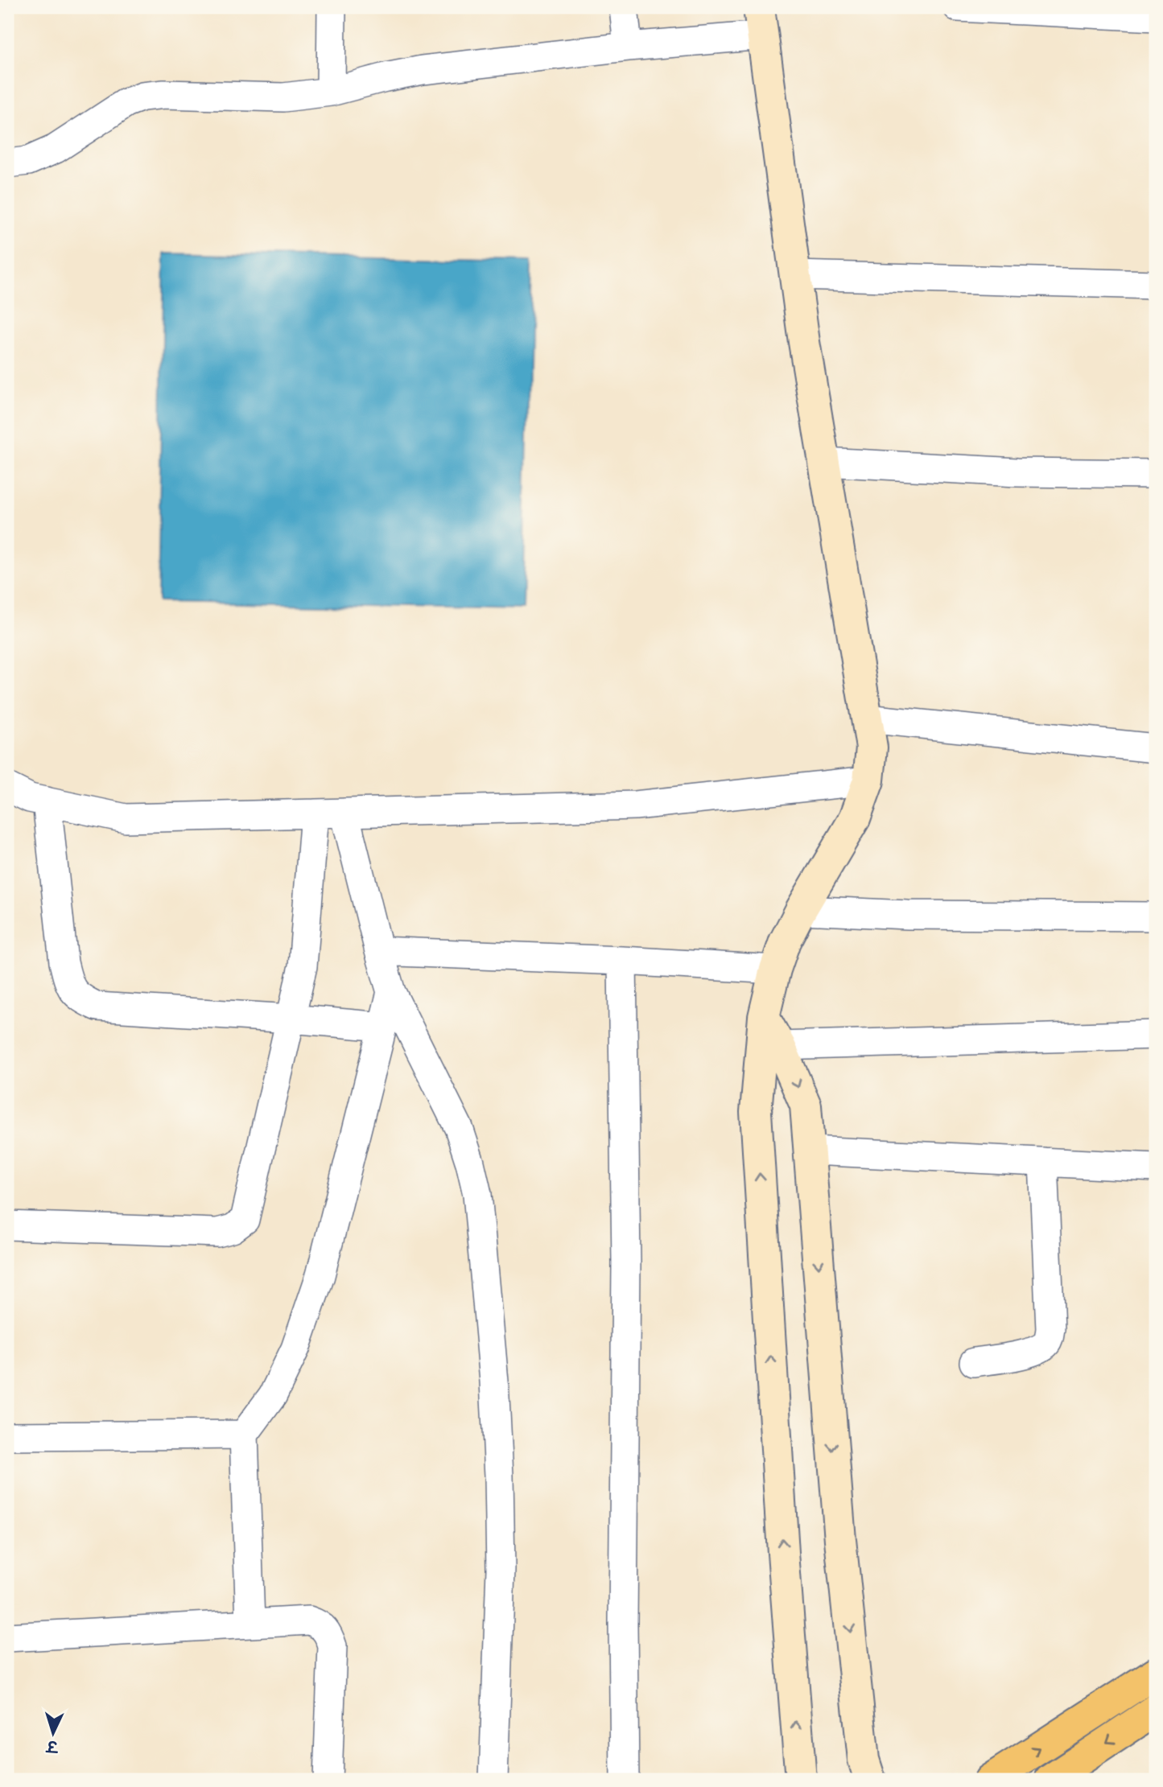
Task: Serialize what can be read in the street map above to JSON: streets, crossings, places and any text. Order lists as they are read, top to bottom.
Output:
{
  "north": "bottom"
}
